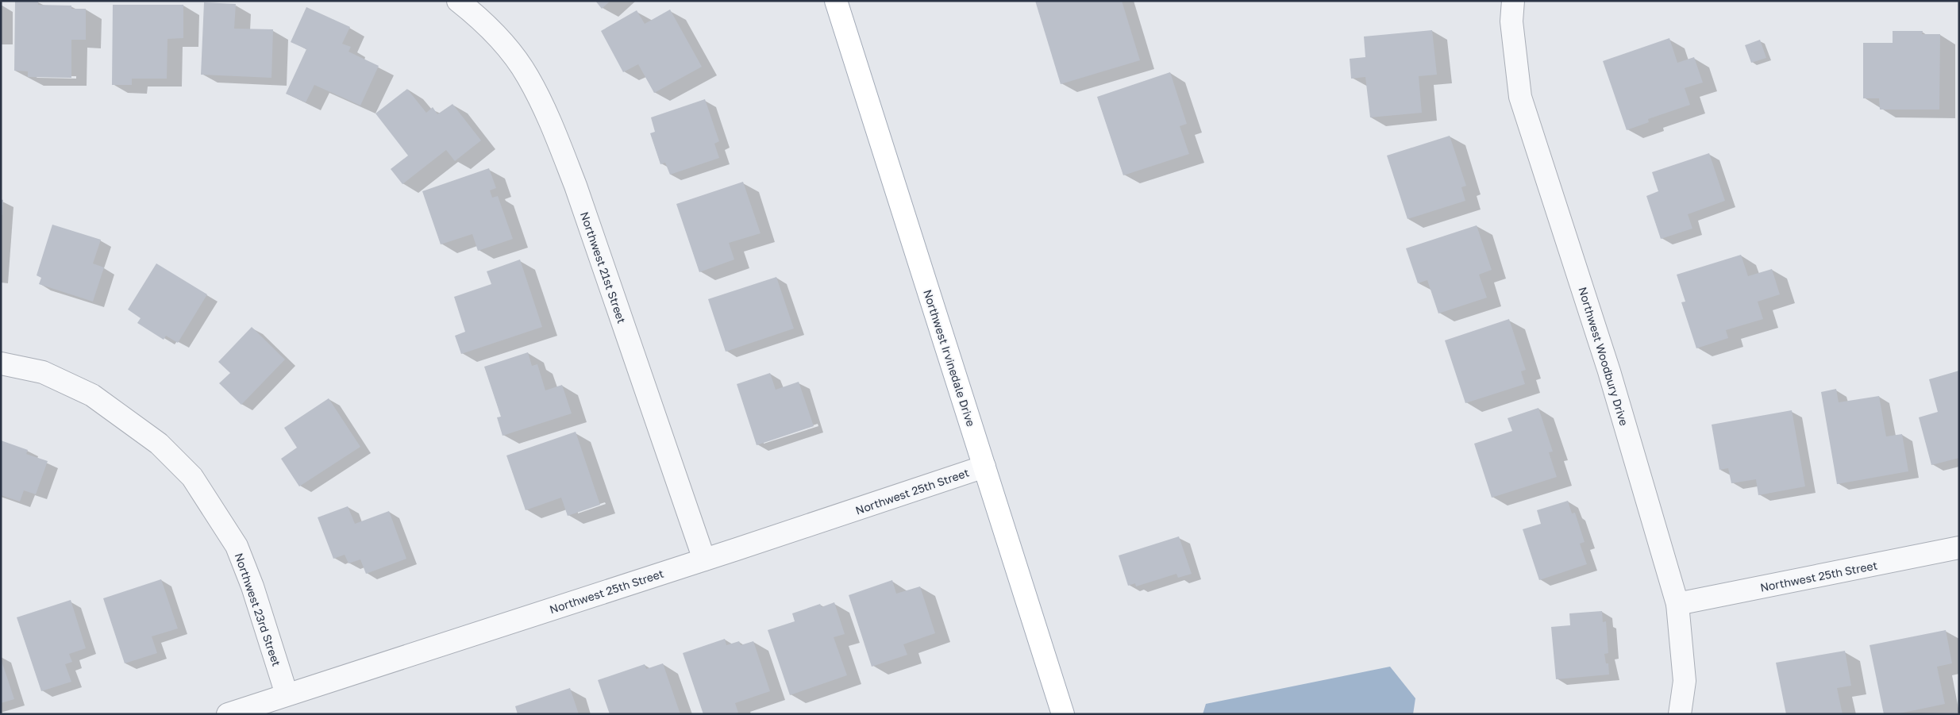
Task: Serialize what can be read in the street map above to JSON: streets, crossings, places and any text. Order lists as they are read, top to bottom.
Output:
{
  "streets": {
    "main road": ["Northwest Irvinedale Drive"],
    "street": [
      "Northwest 21st Street",
      "Northwest Woodbury Drive",
      "Northwest 25th Street",
      "Northwest 23rd Street"
    ]
  },
  "crossings": [
    ["Northwest 21st Street", "Northwest 25th Street"],
    ["Northwest Woodbury Drive", "Northwest 25th Street"],
    ["Northwest Irvinedale Drive", "Northwest 25th Street"],
    ["Northwest 25th Street", "Northwest 23rd Street"]
  ]
}
